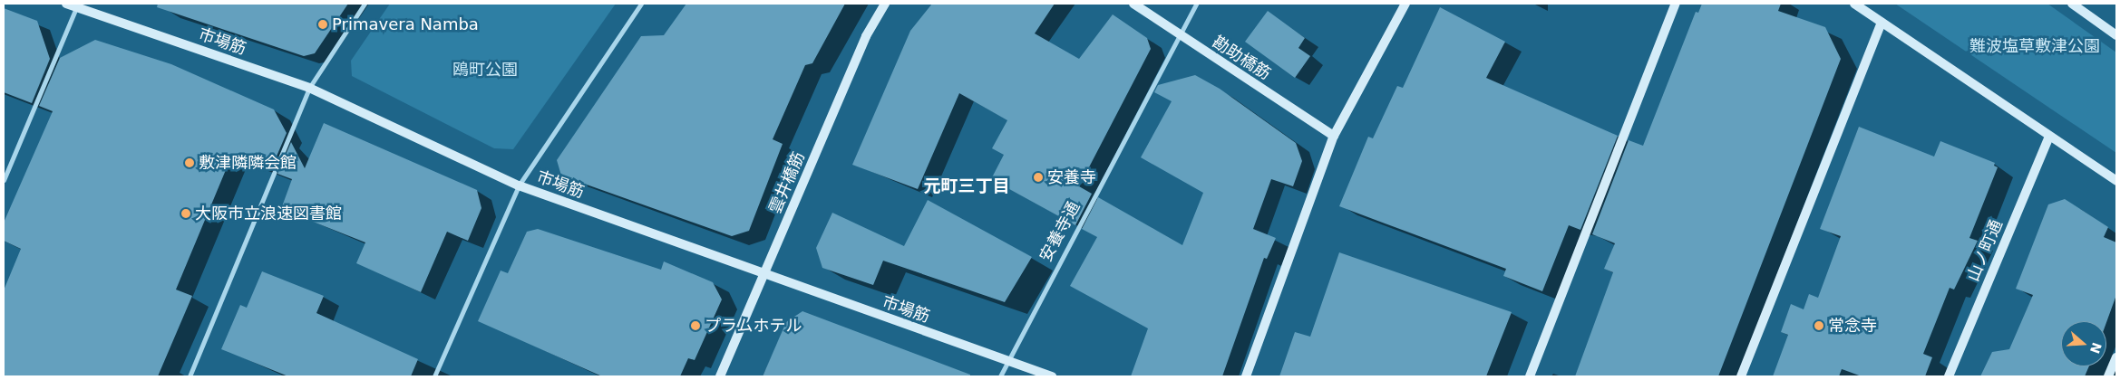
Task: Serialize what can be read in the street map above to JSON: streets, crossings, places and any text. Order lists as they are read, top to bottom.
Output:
{
  "streets": {
    "street": [
      "市場筋",
      "勘助橋筋",
      "雲井橋筋",
      "安養寺通",
      "山ノ町通"
    ]
  },
  "crossings": [
    ["市場筋", "雲井橋筋"],
    ["市場筋", "安養寺通"],
    ["勘助橋筋", "安養寺通"]
  ],
  "districts": ["元町三丁目"],
  "parks": ["難波塩草敷津公園", "鴎町公園"],
  "places": [
    "Primavera Namba",
    "敷津隣隣会館",
    "安養寺",
    "大阪市立浪速図書館",
    "プラムホテル",
    "常念寺"
  ],
  "north": "right"
}
